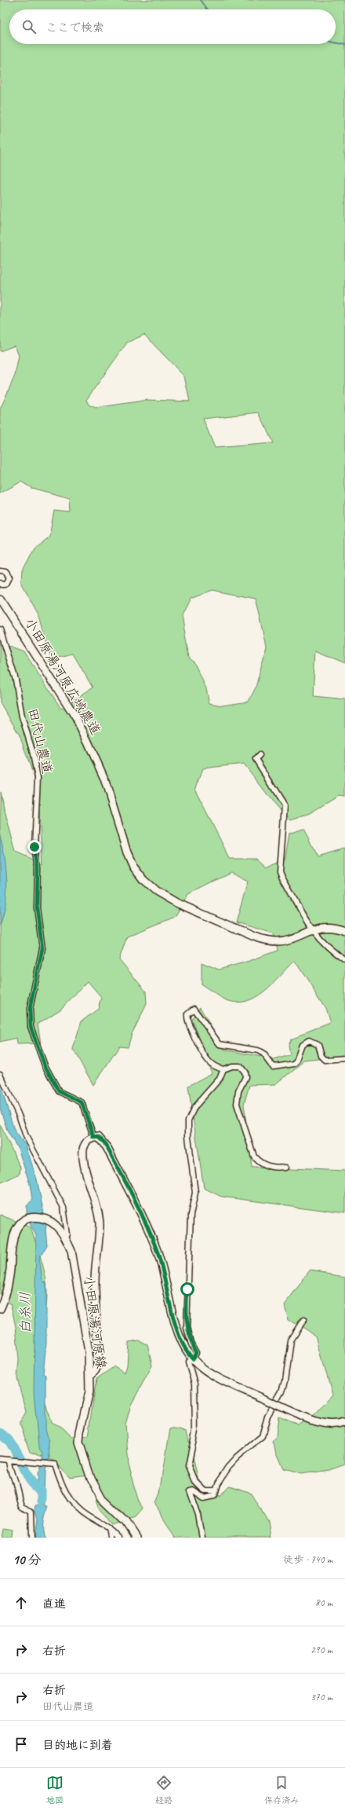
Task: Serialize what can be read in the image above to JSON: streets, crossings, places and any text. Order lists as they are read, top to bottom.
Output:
{
  "streets": {
    "street": ["小田原湯河原広域農道", "田代山農道", "小田原湯河原線"]
  },
  "water": ["白糸川"],
  "page": {
    "search": "ここで検索",
    "heading": ["10 分", "徒歩 · 740 m"],
    "list": [
      ["直進", "80 m"],
      ["右折", "290 m"],
      ["右折", "田代山農道", "370 m"],
      "目的地に到着"
    ],
    "nav": ["地図", "経路", "保存済み"]
  }
}
